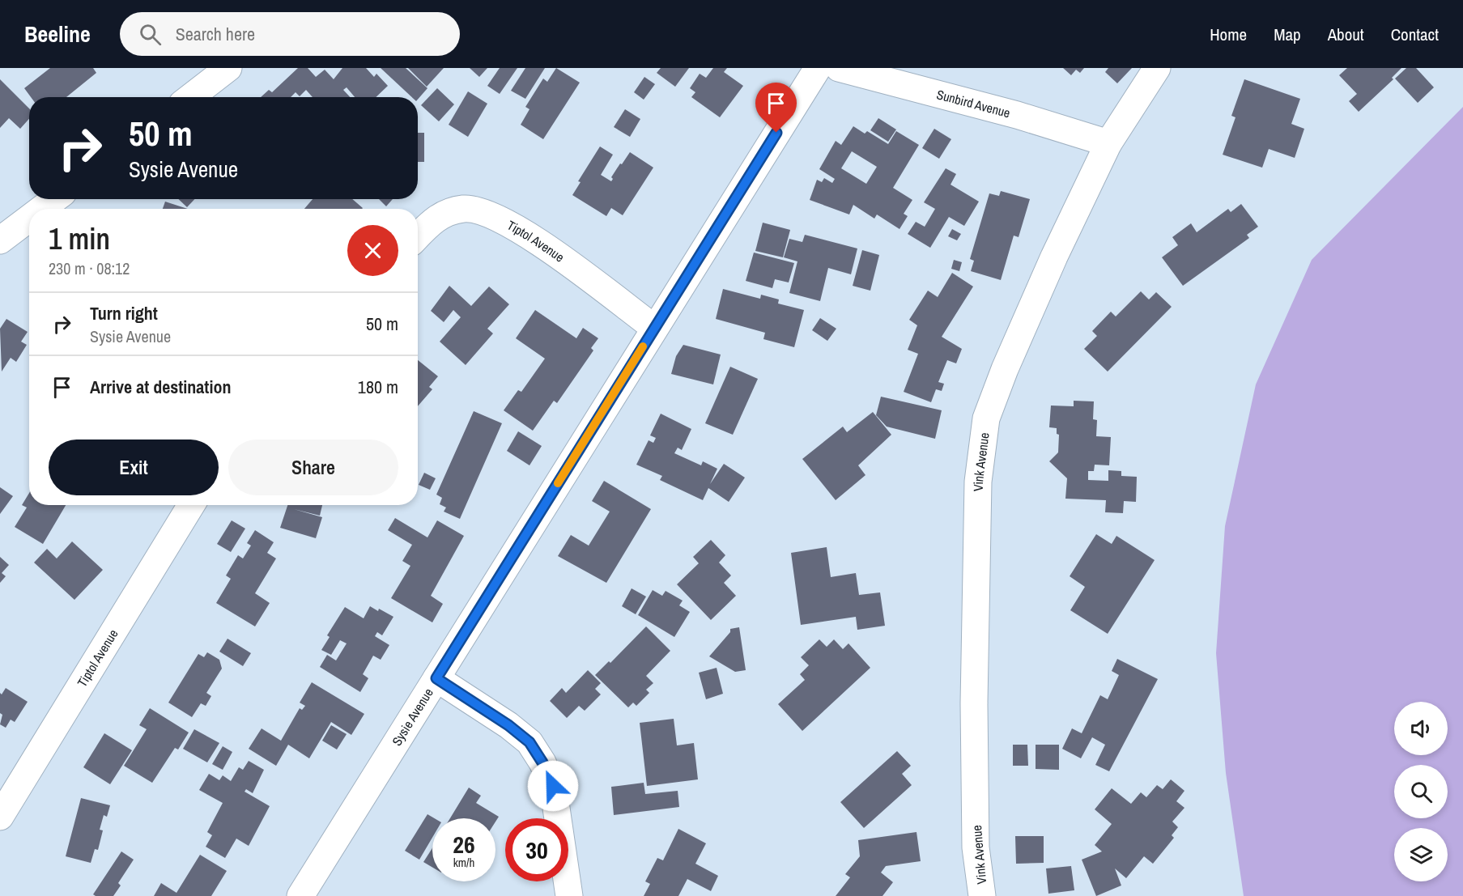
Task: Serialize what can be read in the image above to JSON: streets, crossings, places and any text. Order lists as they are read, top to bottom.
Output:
{
  "streets": {
    "street": [
      "Sunbird Avenue",
      "Tiptol Avenue",
      "Vink Avenue",
      "Sysie Avenue"
    ]
  },
  "crossings": [
    ["Sunbird Avenue", "Vink Avenue"],
    ["Tiptol Avenue", "Sysie Avenue"]
  ],
  "page": {
    "header": "Beeline",
    "search": "Search here",
    "nav": [
      "Home",
      "Map",
      "About",
      "Contact"
    ],
    "turn": ["50 m", "Sysie Avenue"],
    "heading": ["1 min", "230 m · 08:12"],
    "list": [
      {
        "name": "Turn right",
        "note": "Sysie Avenue",
        "value": "50 m"
      },
      {
        "name": "Arrive at destination",
        "value": "180 m"
      }
    ],
    "buttons": ["Exit", "Share"],
    "speed": "26 km/h",
    "limit": "30"
  }
}
